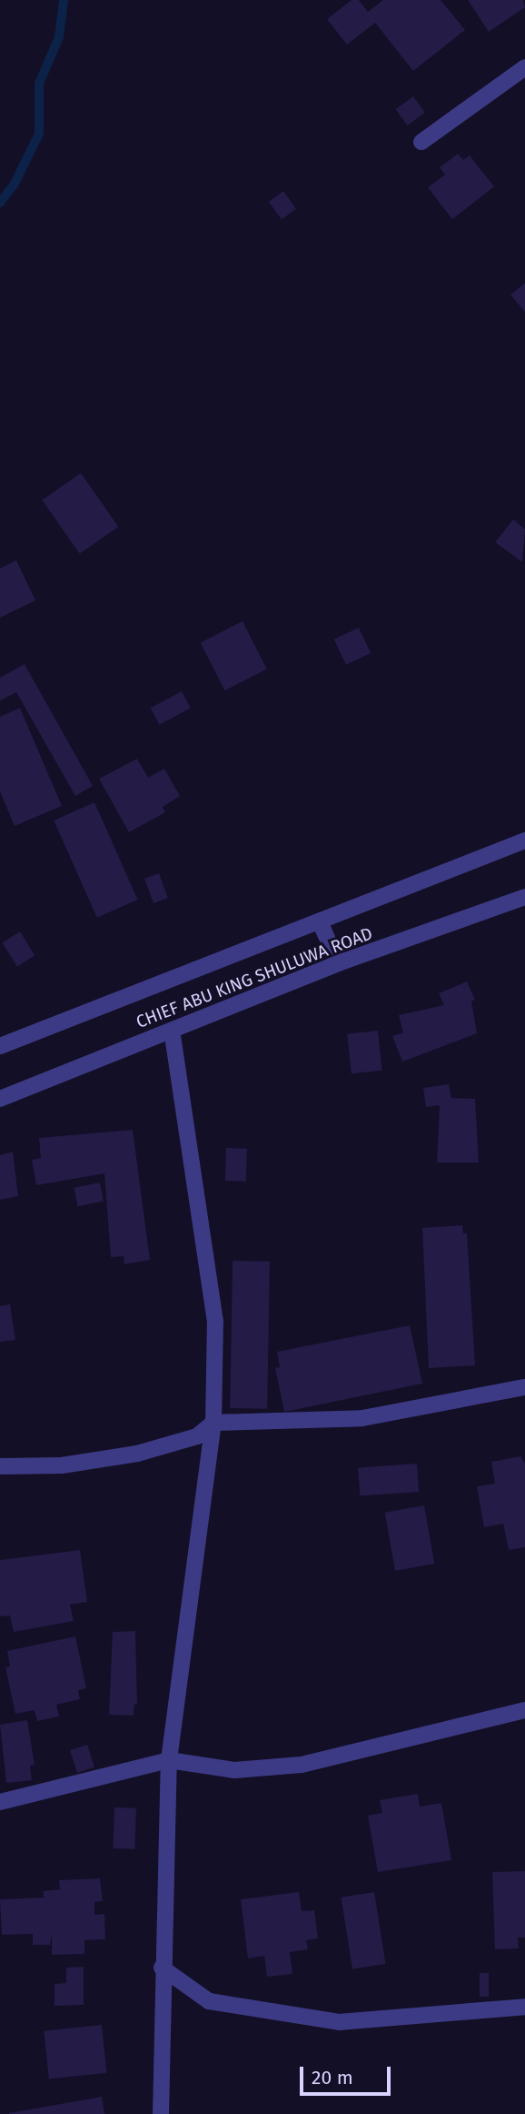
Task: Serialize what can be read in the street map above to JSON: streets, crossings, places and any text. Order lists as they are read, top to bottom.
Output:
{
  "streets": {
    "street": ["CHIEF ABU KING SHULUWA ROAD"]
  },
  "scale_bar": "20 m"
}
